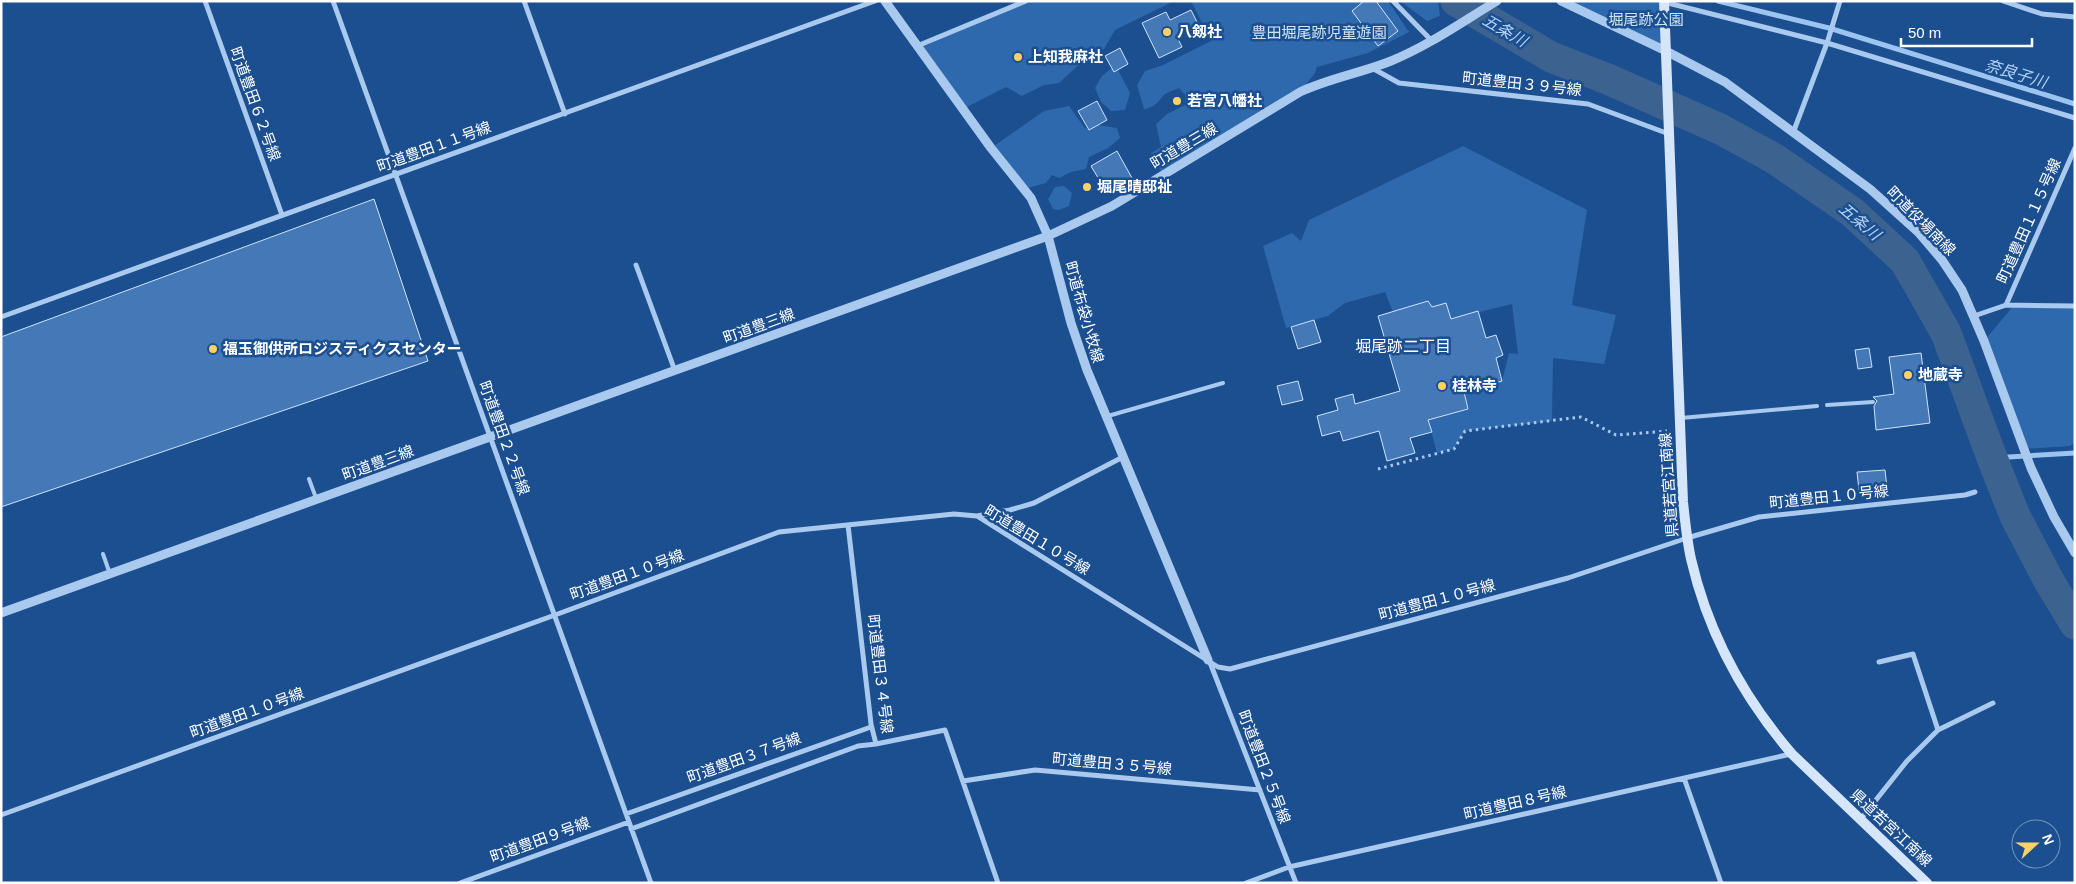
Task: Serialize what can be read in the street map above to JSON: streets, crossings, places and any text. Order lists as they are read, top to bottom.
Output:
{
  "streets": {
    "main road": ["県道若宮江南線"],
    "street": [
      "町道豊田３９号線",
      "町道豊田６２号線",
      "町道豊三線",
      "町道豊田１１号線",
      "町道役場南線",
      "町道豊田１１５号線",
      "町道布袋小牧線",
      "町道豊田２２号線",
      "町道豊田１０号線",
      "町道豊田３４号線",
      "町道豊田３７号線",
      "町道豊田３５号線",
      "町道豊田２５号線",
      "町道豊田８号線",
      "町道豊田９号線"
    ]
  },
  "crossings": [
    ["町道豊田３９号線", "町道豊三線"],
    ["町道豊田３９号線", "県道若宮江南線"],
    ["町道豊田６２号線", "町道豊田１１号線"],
    ["町道豊三線", "町道布袋小牧線"],
    ["町道豊三線", "町道豊田２２号線"],
    ["町道豊田１１号線", "町道豊田２２号線"],
    ["町道役場南線", "県道若宮江南線"],
    ["町道布袋小牧線", "町道豊田１０号線"],
    ["町道布袋小牧線", "町道豊田２５号線"],
    ["町道豊田２２号線", "町道豊田１０号線"],
    ["町道豊田２２号線", "町道豊田３７号線"],
    ["町道豊田２２号線", "町道豊田９号線"],
    ["県道若宮江南線", "町道豊田１０号線"],
    ["県道若宮江南線", "町道豊田８号線"],
    ["町道豊田１０号線", "町道豊田３４号線"],
    ["町道豊田１０号線", "町道豊田２５号線"],
    ["町道豊田３４号線", "町道豊田３７号線"],
    ["町道豊田３４号線", "町道豊田３５号線"],
    ["町道豊田３５号線", "町道豊田２５号線"],
    ["町道豊田２５号線", "町道豊田８号線"]
  ],
  "districts": ["堀尾跡二丁目"],
  "water": ["五条川", "奈良子川"],
  "parks": ["堀尾跡公園", "豊田堀尾跡児童遊園"],
  "places": [
    "八剱社",
    "上知我麻社",
    "若宮八幡社",
    "堀尾晴邸祉",
    "福玉御供所ロジスティクスセンター",
    "地蔵寺",
    "桂林寺"
  ],
  "scale_bar": "50 m",
  "north": "right"
}
